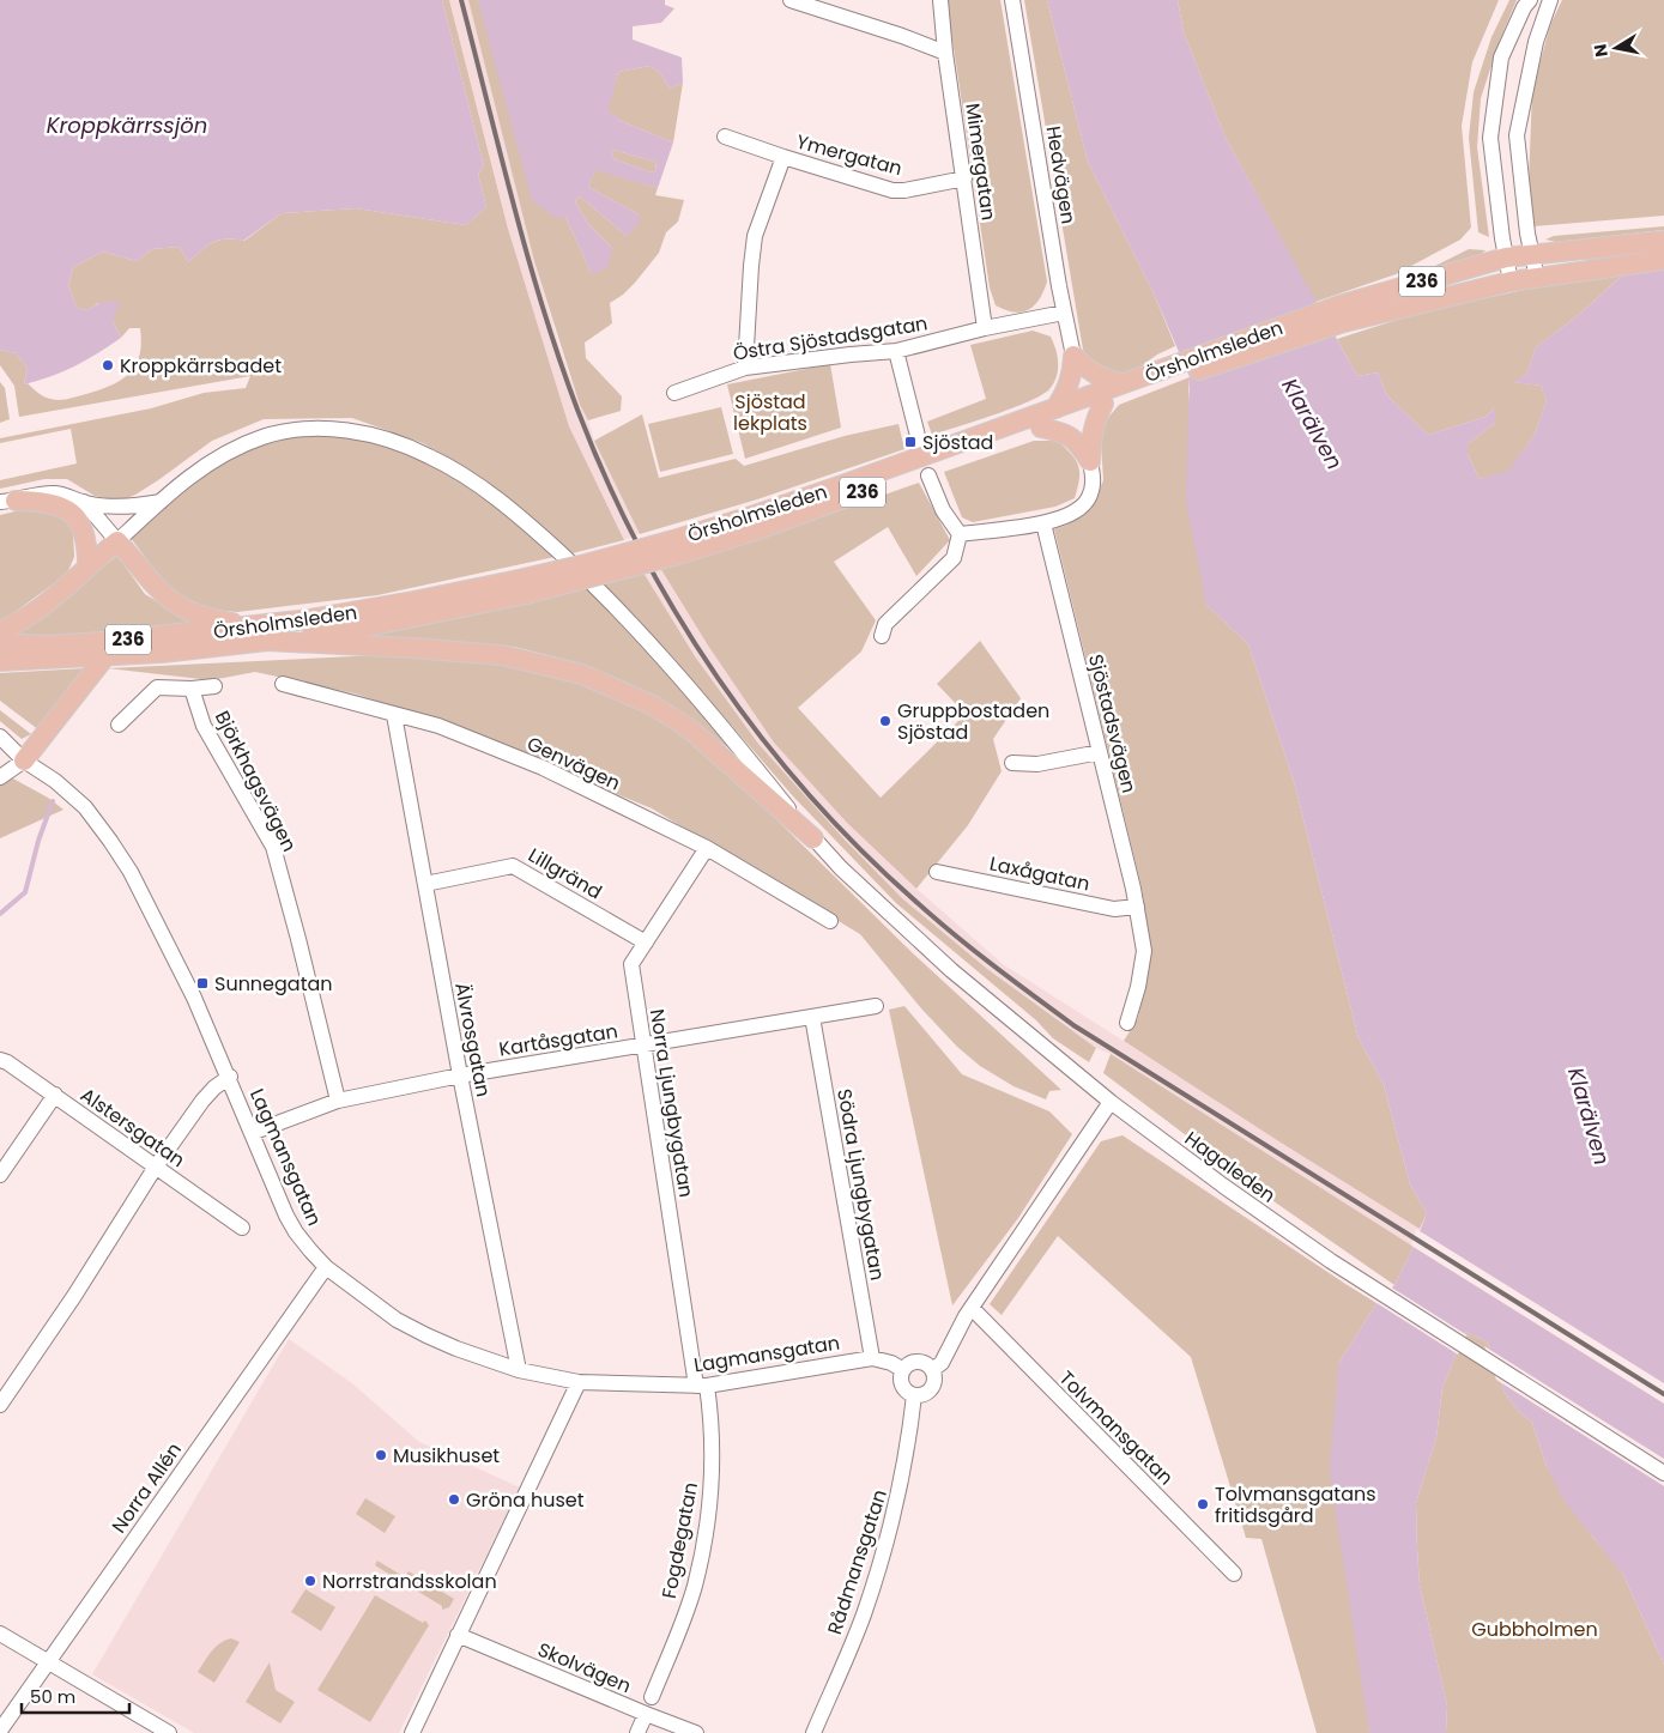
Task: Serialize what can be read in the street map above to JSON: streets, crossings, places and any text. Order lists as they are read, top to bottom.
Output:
{
  "streets": {
    "main road": ["236", "Örsholmsleden"],
    "street": [
      "Ymergatan",
      "Mimergatan",
      "Hedvägen",
      "Östra Sjöstadsgatan",
      "Sjöstadsvägen",
      "Genvägen",
      "Björkhagsvägen",
      "Lillgränd",
      "Laxågatan",
      "Älvrosgatan",
      "Kartåsgatan",
      "Norra Ljungbygatan",
      "Alstersgatan",
      "Lagmansgatan",
      "Hagaleden",
      "Södra Ljungbygatan",
      "Tolvmansgatan",
      "Norra Allén",
      "Fogdegatan",
      "Rådmansgatan",
      "Skolvägen"
    ]
  },
  "crossings": [
    ["Ymergatan", "Mimergatan"],
    ["Mimergatan", "Östra Sjöstadsgatan"],
    ["Hedvägen", "Östra Sjöstadsgatan"],
    ["Sjöstadsvägen", "Laxågatan"],
    ["Genvägen", "Älvrosgatan"],
    ["Genvägen", "Norra Ljungbygatan"],
    ["Björkhagsvägen", "Kartåsgatan"],
    ["Lillgränd", "Älvrosgatan"],
    ["Lillgränd", "Norra Ljungbygatan"],
    ["Älvrosgatan", "Kartåsgatan"],
    ["Älvrosgatan", "Lagmansgatan"],
    ["Kartåsgatan", "Norra Ljungbygatan"],
    ["Kartåsgatan", "Lagmansgatan"],
    ["Kartåsgatan", "Södra Ljungbygatan"],
    ["Norra Ljungbygatan", "Lagmansgatan"],
    ["Norra Ljungbygatan", "Fogdegatan"],
    ["Lagmansgatan", "Södra Ljungbygatan"],
    ["Lagmansgatan", "Norra Allén"],
    ["Lagmansgatan", "Fogdegatan"],
    ["Lagmansgatan", "Rådmansgatan"]
  ],
  "water": ["Kroppkärrssjön", "Klarälven"],
  "parks": ["Sjöstad lekplats", "Gubbholmen"],
  "places": {
    "other": [
      "Kroppkärrsbadet",
      "Gruppbostaden Sjöstad",
      "Musikhuset",
      "Gröna huset",
      "Tolvmansgatans fritidsgård",
      "Norrstrandsskolan"
    ],
    "transit": ["Sjöstad", "Sunnegatan"]
  },
  "scale_bar": "50 m",
  "north": "left"
}
